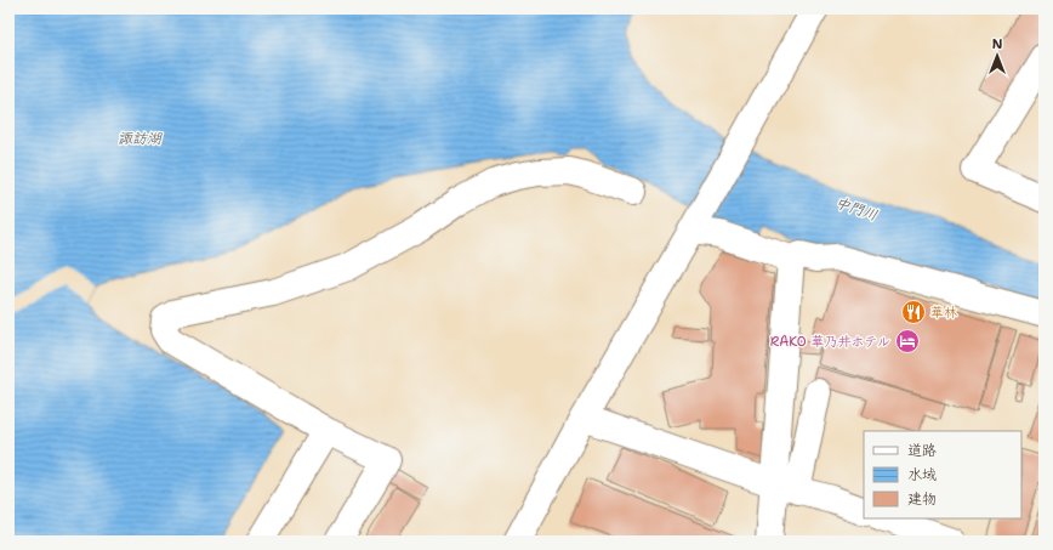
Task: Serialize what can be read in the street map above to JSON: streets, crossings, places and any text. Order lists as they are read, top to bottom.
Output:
{
  "water": ["諏訪湖", "中門川"],
  "places": {
    "restaurant": ["華林"],
    "hotel": ["RAKO 華乃井ホテル"]
  },
  "legend": ["道路", "水域", "建物"],
  "north": "top"
}
